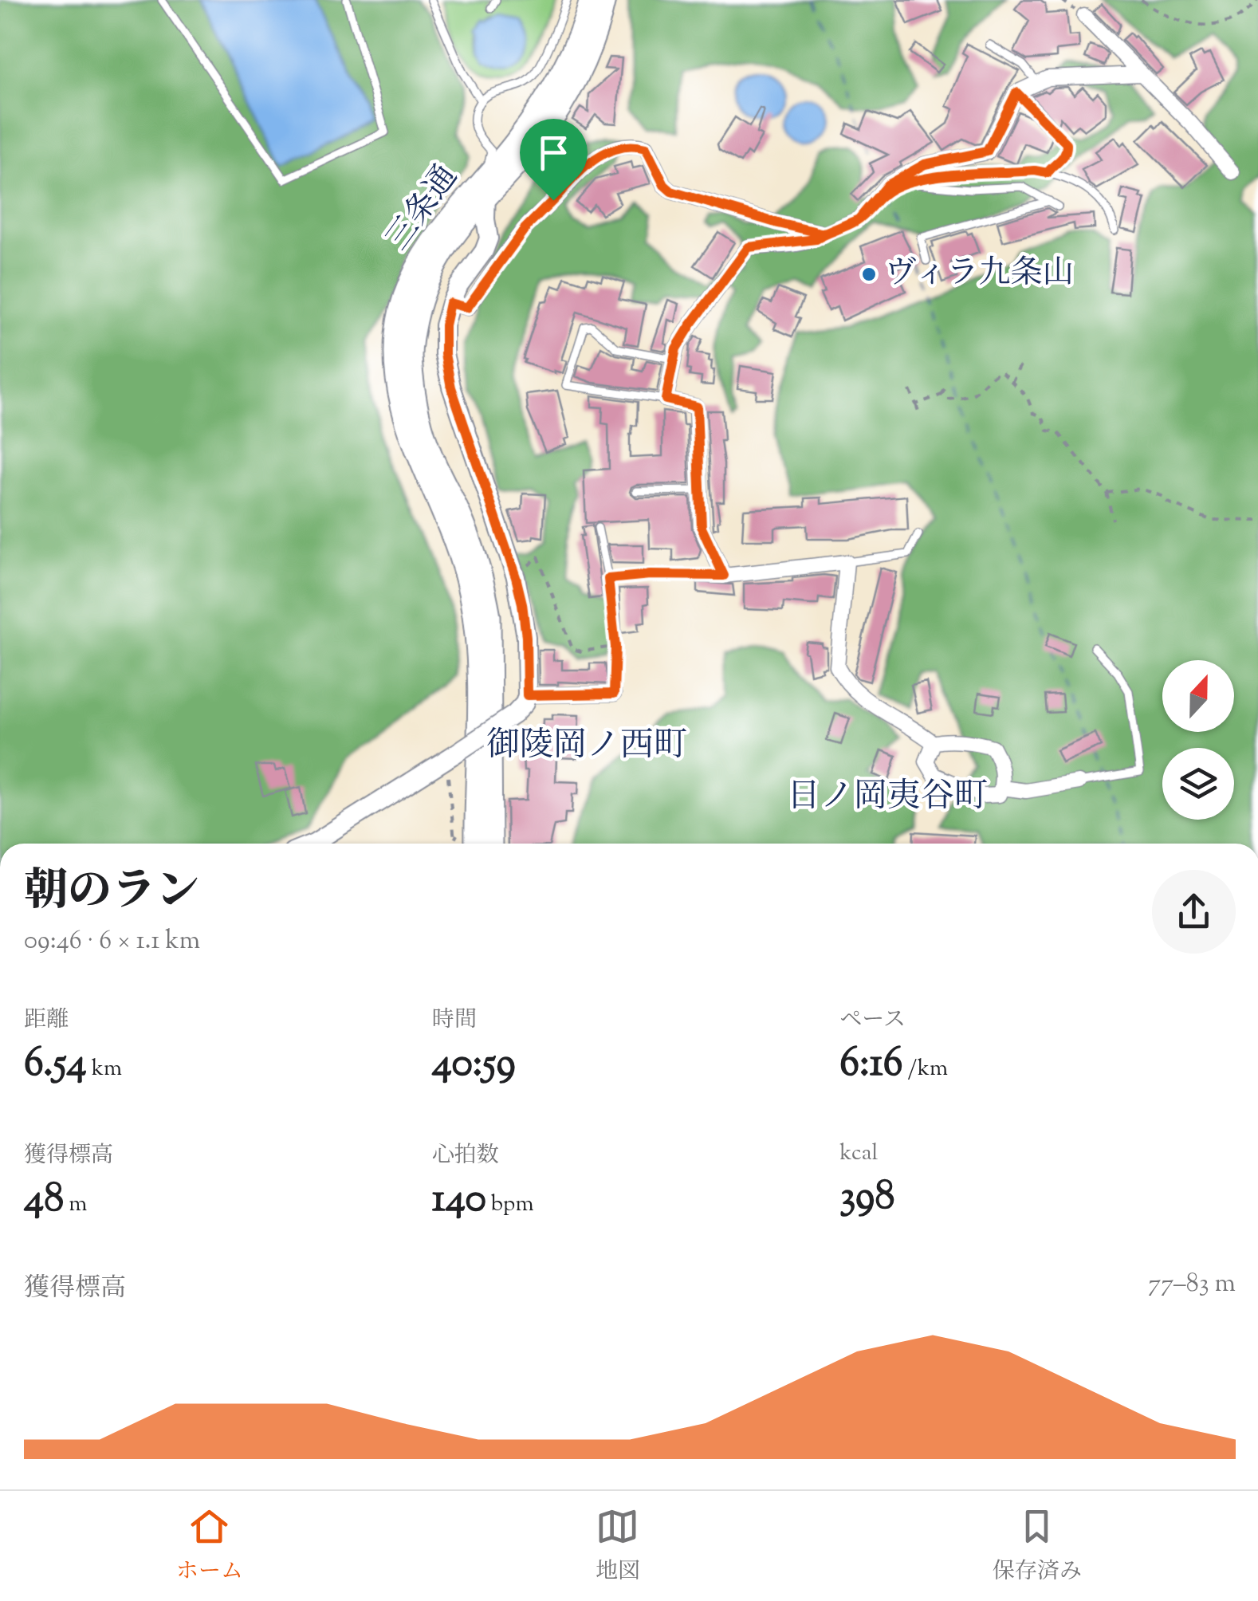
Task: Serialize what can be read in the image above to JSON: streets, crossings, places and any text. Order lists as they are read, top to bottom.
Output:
{
  "streets": {
    "main road": ["三条通"]
  },
  "districts": ["御陵岡ノ西町", "日ノ岡夷谷町"],
  "places": ["ヴィラ九条山"],
  "north": "top",
  "page": {
    "heading": ["朝のラン", "09:46 · 6 × 1.1 km"],
    "stats": [
      ["距離", "6.54 km"],
      ["時間", "40:59"],
      ["ペース", "6:16 /km"],
      ["獲得標高", "48 m"],
      ["心拍数", "140 bpm"],
      ["kcal", "398"]
    ],
    "chart": ["獲得標高", "77–83 m"],
    "tabs": ["ホーム", "地図", "保存済み"]
  }
}
